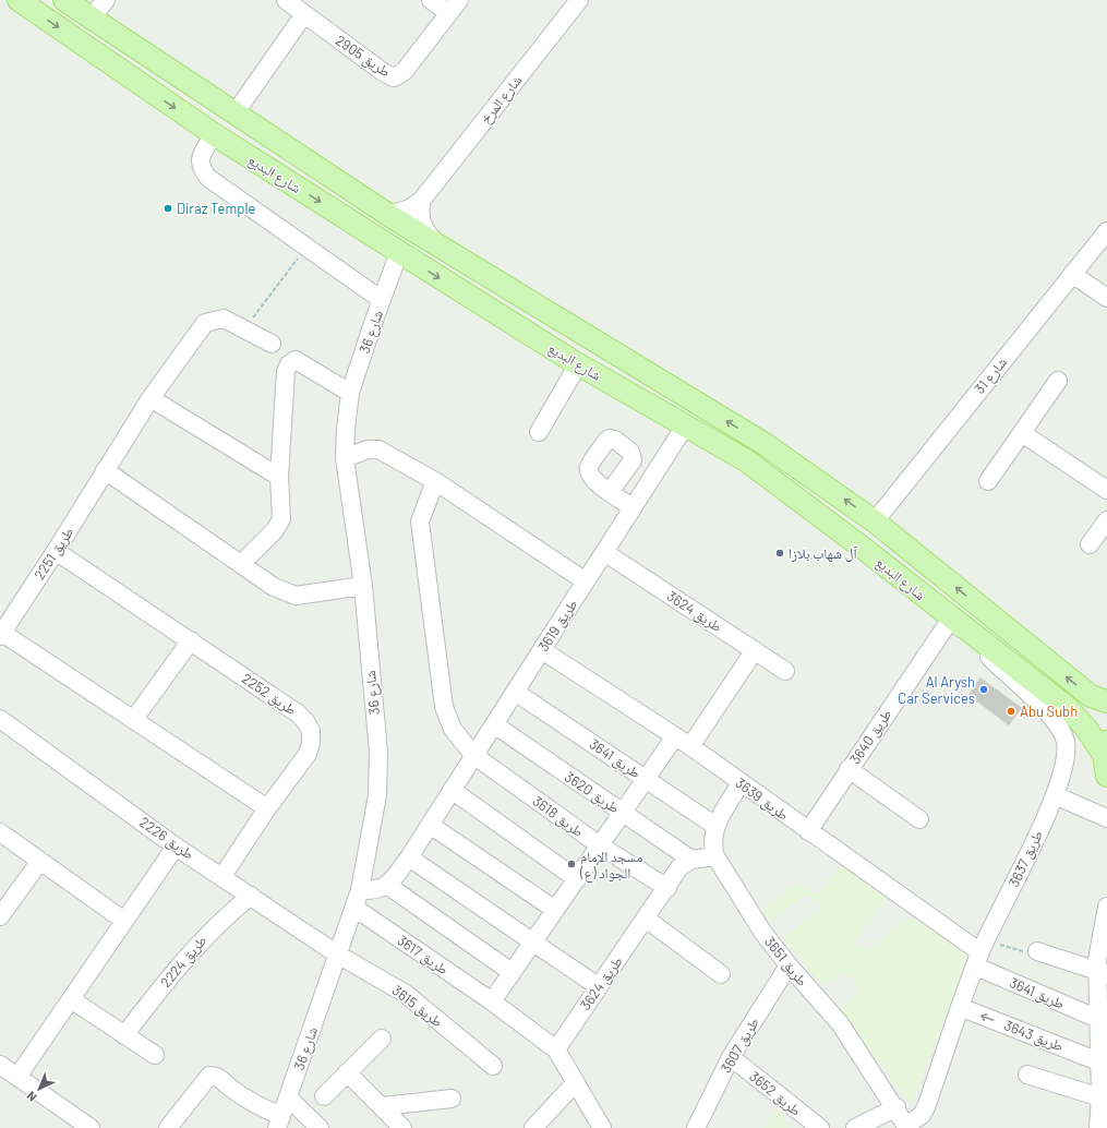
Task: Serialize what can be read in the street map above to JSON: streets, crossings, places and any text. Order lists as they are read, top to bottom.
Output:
{
  "streets": {
    "main road": ["شارع البديع"],
    "street": [
      "طريق 2905",
      "شارع المرخ",
      "شارع 36",
      "شارع 31",
      "طريق 2251",
      "طريق 3624",
      "طريق 3619",
      "طريق 2252",
      "طريق 3640",
      "طريق 3641",
      "طريق 3620",
      "طريق 3639",
      "طريق 3618",
      "طريق 2226",
      "طريق 3637",
      "طريق 3617",
      "طريق 2224",
      "طريق 3651",
      "طريق 3615",
      "طريق 3643",
      "طريق 3607",
      "طريق 3652"
    ]
  },
  "crossings": [
    ["شارع المرخ", "شارع البديع"],
    ["شارع البديع", "شارع 36"],
    ["شارع البديع", "شارع 31"],
    ["شارع البديع", "طريق 3619"],
    ["شارع البديع", "طريق 3640"],
    ["شارع البديع", "طريق 3637"],
    ["شارع 36", "طريق 2226"],
    ["شارع 36", "طريق 3617"],
    ["شارع 36", "طريق 3615"],
    ["طريق 2251", "طريق 2252"],
    ["طريق 3624", "طريق 3619"],
    ["طريق 3624", "طريق 3620"],
    ["طريق 3624", "طريق 3618"],
    ["طريق 3624", "طريق 3617"],
    ["طريق 3619", "طريق 3641"],
    ["طريق 3619", "طريق 3620"],
    ["طريق 3619", "طريق 3639"],
    ["طريق 3619", "طريق 3618"],
    ["طريق 2252", "طريق 2226"],
    ["طريق 3640", "طريق 3639"],
    ["طريق 3640", "طريق 3637"],
    ["طريق 3641", "طريق 3639"],
    ["طريق 3641", "طريق 3637"],
    ["طريق 3641", "طريق 3651"],
    ["طريق 3639", "طريق 3637"],
    ["طريق 3639", "طريق 3651"],
    ["طريق 2226", "طريق 2224"],
    ["طريق 2226", "طريق 3615"],
    ["طريق 3637", "طريق 3651"],
    ["طريق 3637", "طريق 3643"],
    ["طريق 3651", "طريق 3607"],
    ["طريق 3607", "طريق 3652"]
  ],
  "places": [
    "Diraz Temple",
    "آل شهاب بلازا",
    "Al Arysh Car Services",
    "Abu Subh",
    "مسجد الإمام الجواد (ع)"
  ],
  "north": "bottom left"
}
